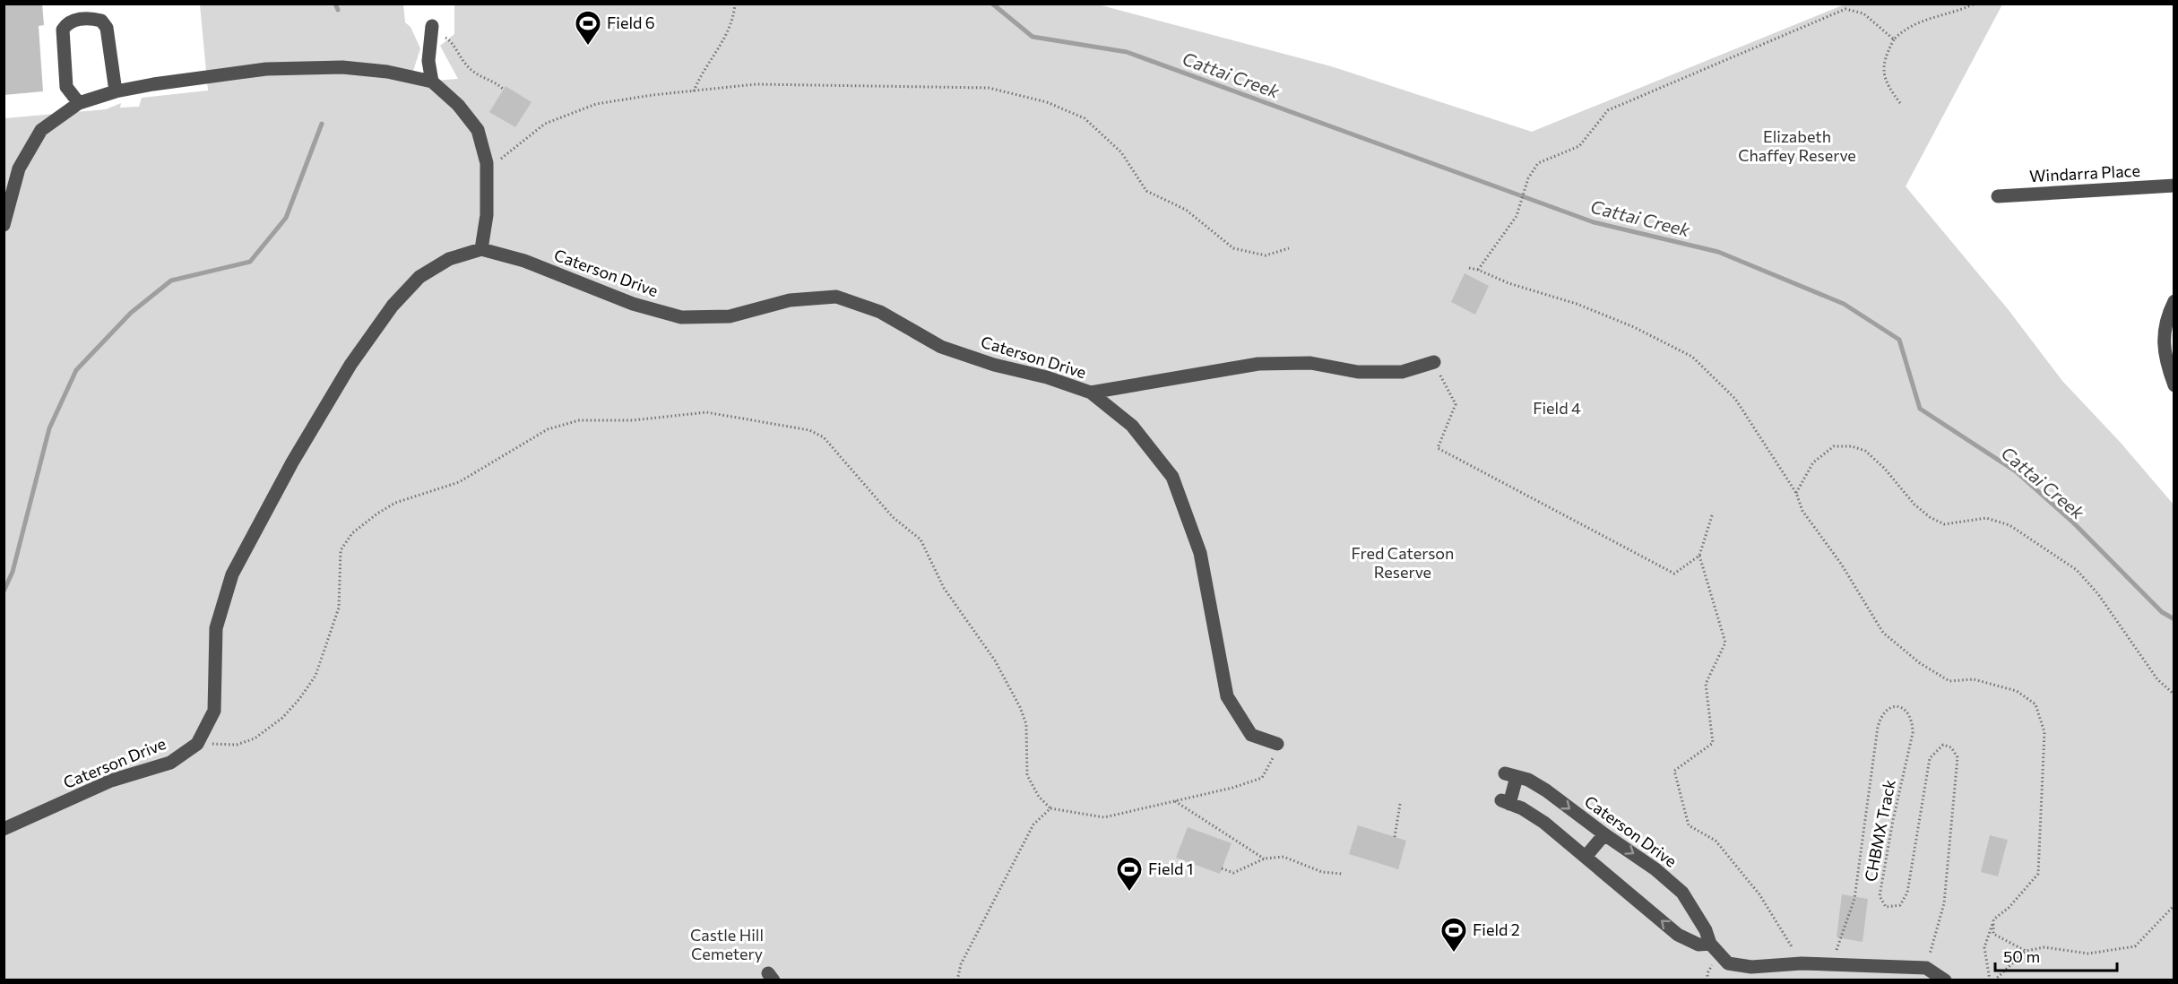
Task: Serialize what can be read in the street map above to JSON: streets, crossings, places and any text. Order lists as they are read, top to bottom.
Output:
{
  "streets": {
    "street": ["Windarra Place", "Caterson Drive"],
    "path": ["CHBMX Track"]
  },
  "crossings": [
    ["Caterson Drive", "CHBMX Track"]
  ],
  "water": ["Cattai Creek"],
  "parks": [
    "Elizabeth Chaffey Reserve",
    "Field 4",
    "Fred Caterson Reserve",
    "Castle Hill Cemetery"
  ],
  "places": {
    "sports": ["Field 6", "Field 1", "Field 2"]
  },
  "scale_bar": "50 m"
}
